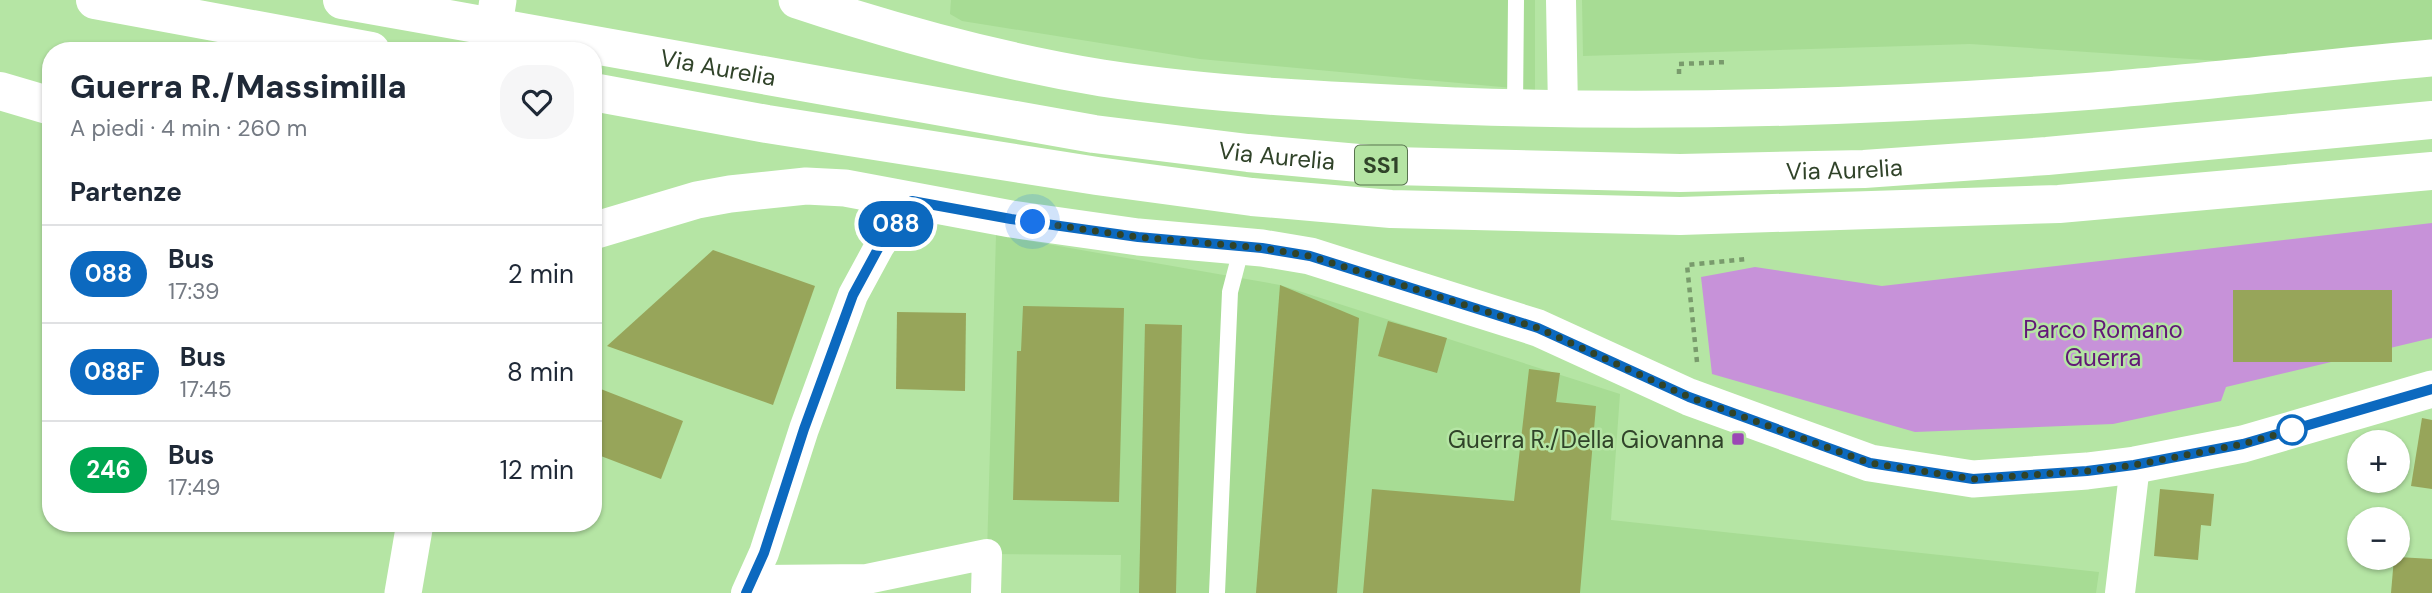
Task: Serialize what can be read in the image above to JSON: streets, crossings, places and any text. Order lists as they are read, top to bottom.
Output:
{
  "streets": {
    "highway": ["Via Aurelia", "SS1"]
  },
  "parks": ["Parco Romano Guerra"],
  "places": {
    "transit": ["Guerra R./Della Giovanna"]
  },
  "lines": ["bus line 088"],
  "page": {
    "on_map": "088",
    "heading": [
      ["Guerra R./Massimilla", "A piedi · 4 min · 260 m"],
      "Partenze"
    ],
    "list": [
      {
        "mark": "088",
        "name": "Bus",
        "note": "17:39",
        "value": "2 min"
      },
      {
        "mark": "088F",
        "name": "Bus",
        "note": "17:45",
        "value": "8 min"
      },
      {
        "mark": "246",
        "name": "Bus",
        "note": "17:49",
        "value": "12 min"
      }
    ],
    "map_buttons": ["+", "−"]
  }
}
